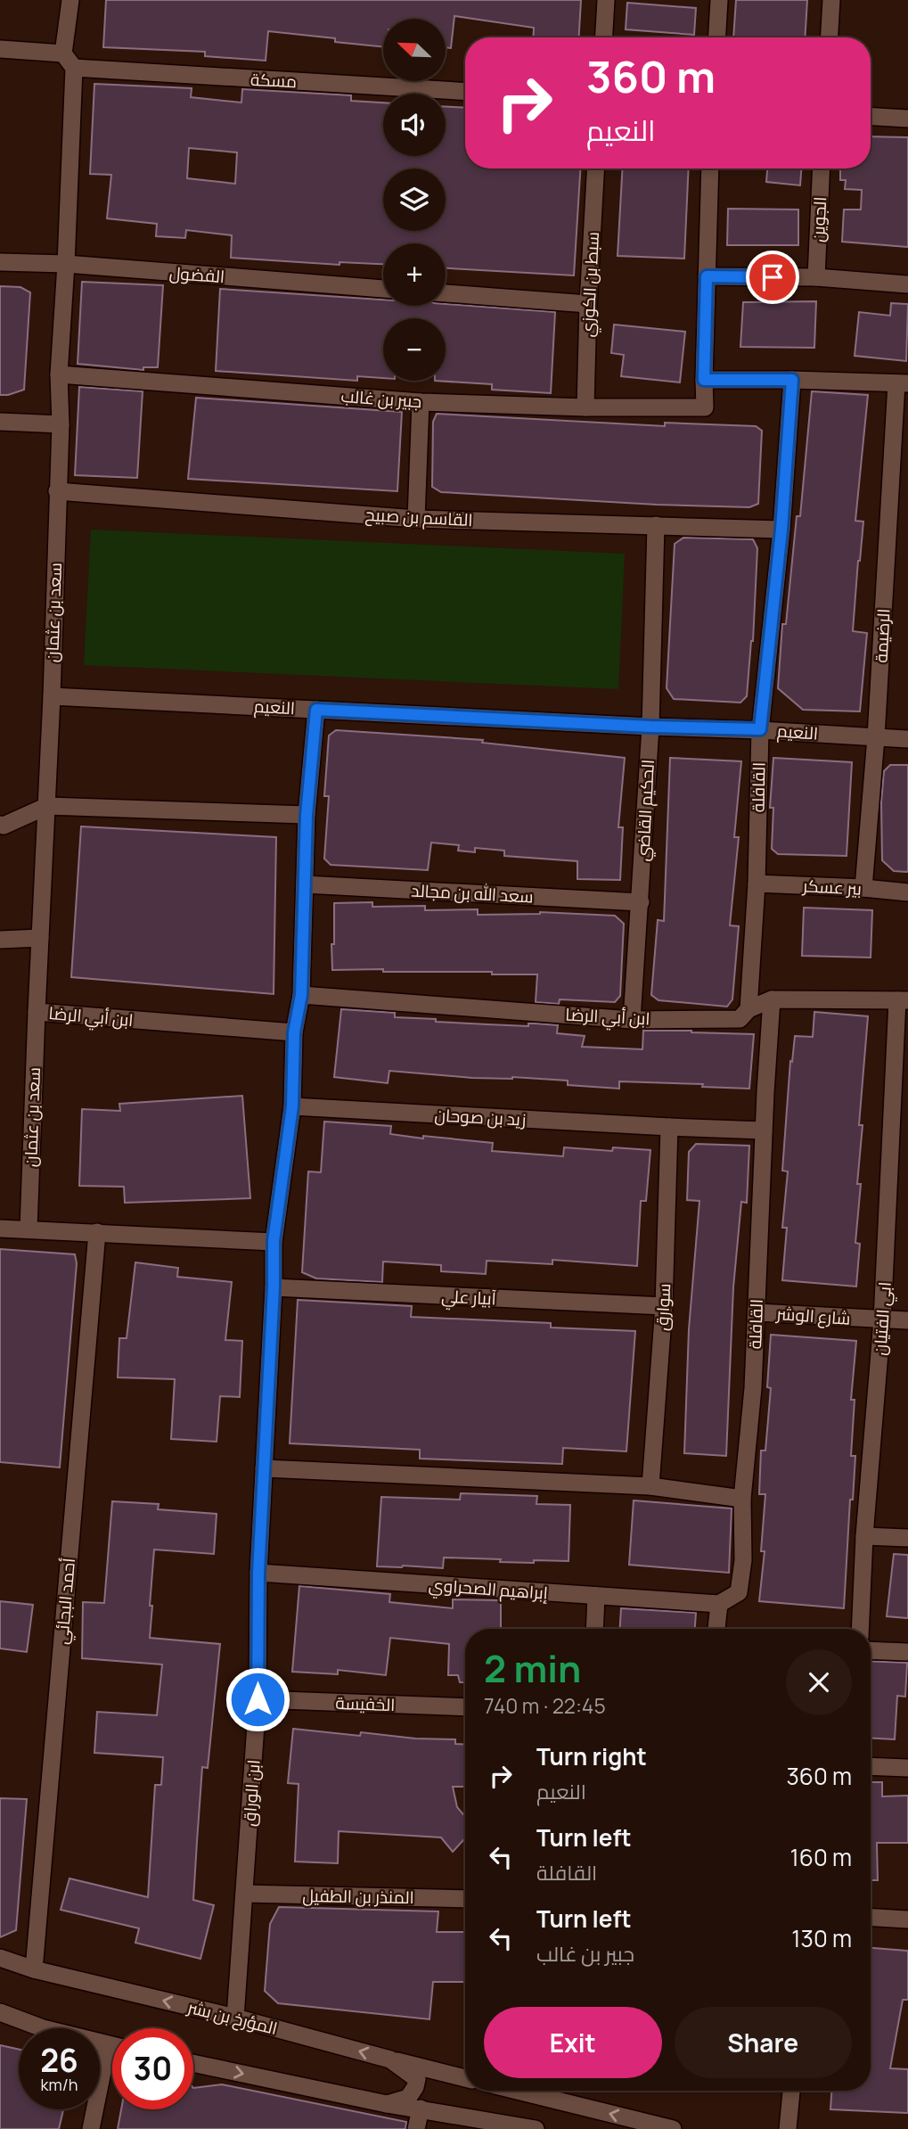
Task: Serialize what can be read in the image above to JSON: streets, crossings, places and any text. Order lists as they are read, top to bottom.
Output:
{
  "streets": {
    "street": [
      "مسكة",
      "الجوين",
      "الفضول",
      "سبط بن الكوزي",
      "جبير بن غالب",
      "القاسم بن صبيح",
      "سعد بن عثمان",
      "الرضيمة",
      "النعيم",
      "القافلة",
      "الحكيم القاضي",
      "بير عسكر",
      "سعد الله بن مجالد",
      "ابن أبي الرضا",
      "زيد بن صوحان",
      "آبيار علي",
      "سوارق",
      "شارع الوشر",
      "ابي الفتيان",
      "إبراهيم الصحراوي",
      "أحمد البجائي",
      "الخفيسة",
      "ابن الوراق",
      "المنذر بن الطفيل",
      "المؤرخ بن بشر"
    ]
  },
  "crossings": [
    ["مسكة", "سعد بن عثمان"],
    ["الفضول", "سعد بن عثمان"],
    ["سبط بن الكوزي", "جبير بن غالب"],
    ["جبير بن غالب", "سعد بن عثمان"],
    ["القاسم بن صبيح", "سعد بن عثمان"],
    ["القاسم بن صبيح", "القافلة"],
    ["القاسم بن صبيح", "الحكيم القاضي"],
    ["سعد بن عثمان", "النعيم"],
    ["سعد بن عثمان", "ابن أبي الرضا"],
    ["الرضيمة", "النعيم"],
    ["الرضيمة", "بير عسكر"],
    ["النعيم", "القافلة"],
    ["النعيم", "الحكيم القاضي"],
    ["النعيم", "ابن الوراق"],
    ["القافلة", "بير عسكر"],
    ["القافلة", "ابن أبي الرضا"],
    ["القافلة", "زيد بن صوحان"],
    ["القافلة", "شارع الوشر"],
    ["القافلة", "إبراهيم الصحراوي"],
    ["الحكيم القاضي", "سعد الله بن مجالد"],
    ["الحكيم القاضي", "ابن أبي الرضا"],
    ["سعد الله بن مجالد", "ابن الوراق"],
    ["ابن أبي الرضا", "ابي الفتيان"],
    ["ابن أبي الرضا", "ابن الوراق"],
    ["زيد بن صوحان", "سوارق"],
    ["زيد بن صوحان", "ابن الوراق"],
    ["آبيار علي", "سوارق"],
    ["آبيار علي", "ابن الوراق"],
    ["شارع الوشر", "ابي الفتيان"],
    ["إبراهيم الصحراوي", "ابن الوراق"],
    ["أحمد البجائي", "المؤرخ بن بشر"],
    ["الخفيسة", "ابن الوراق"],
    ["ابن الوراق", "المنذر بن الطفيل"],
    ["ابن الوراق", "المؤرخ بن بشر"]
  ],
  "north": "top left",
  "page": {
    "map_buttons": ["+", "−"],
    "turn": ["360 m", "النعيم"],
    "heading": ["2 min", "740 m · 22:45"],
    "list": [
      {
        "name": "Turn right",
        "note": "النعيم",
        "value": "360 m"
      },
      {
        "name": "Turn left",
        "note": "القافلة",
        "value": "160 m"
      },
      {
        "name": "Turn left",
        "note": "جبير بن غالب",
        "value": "130 m"
      }
    ],
    "buttons": ["Exit", "Share"],
    "speed": "26 km/h",
    "limit": "30"
  }
}
